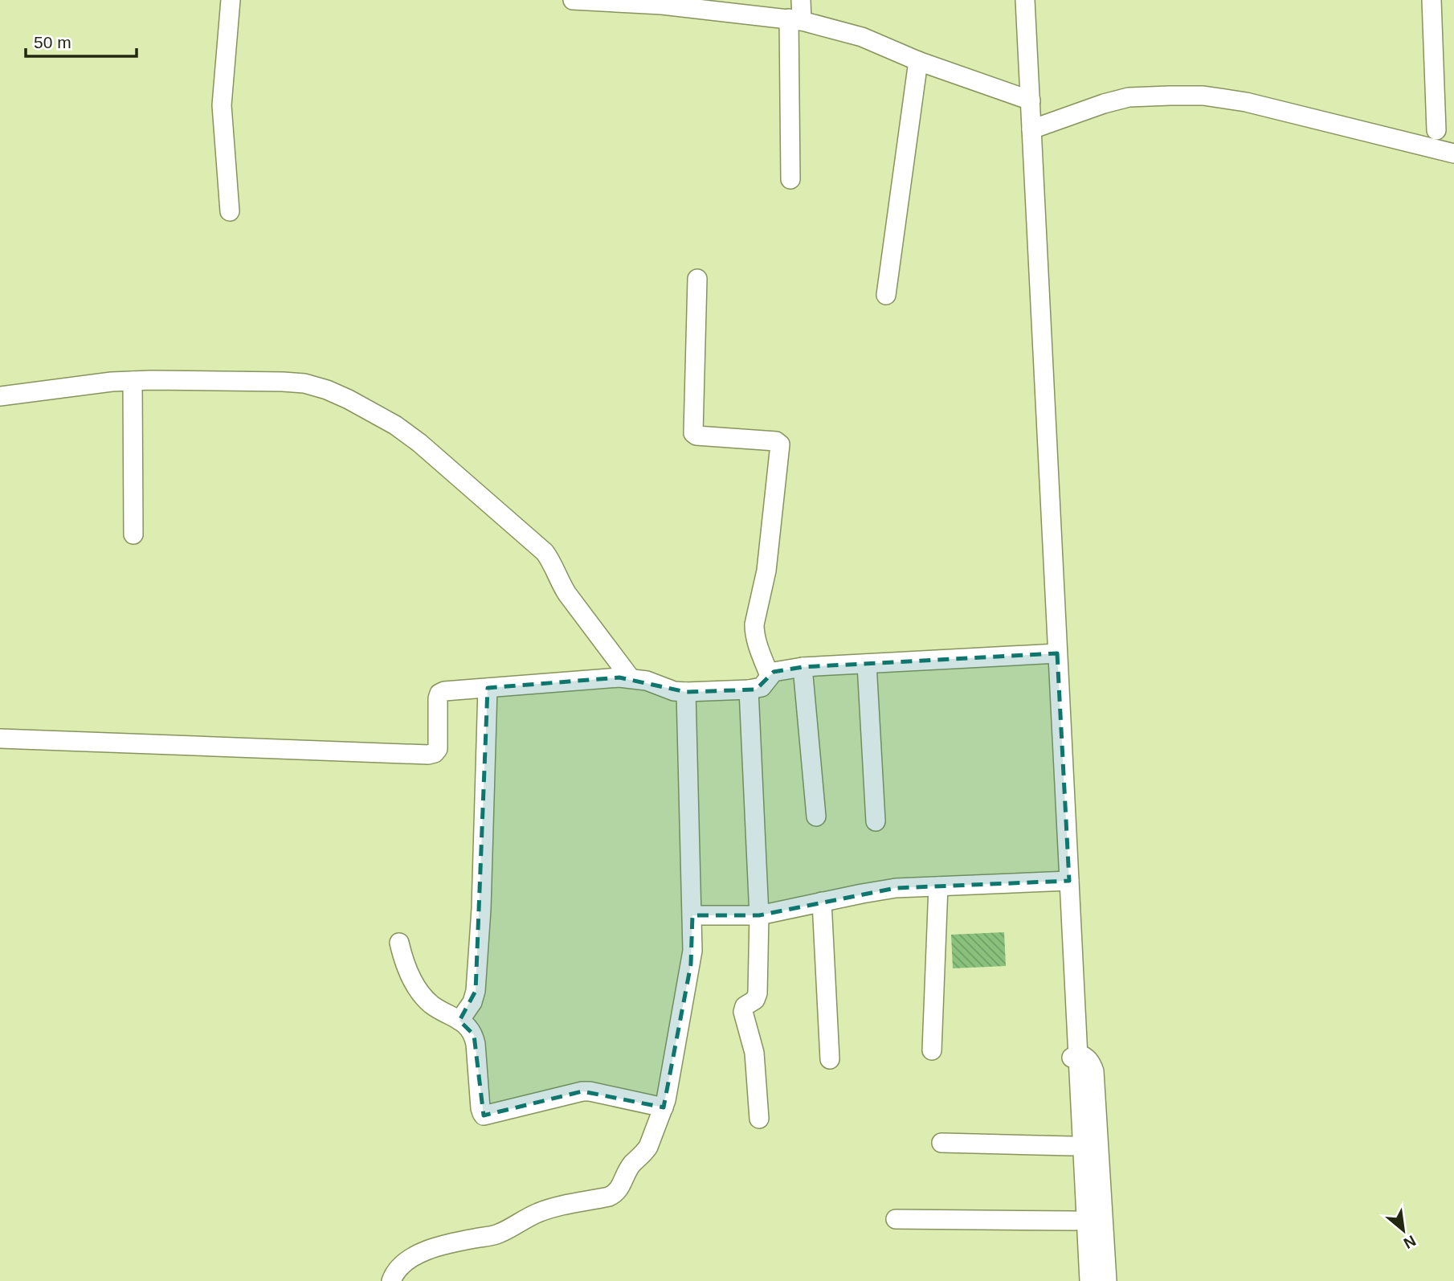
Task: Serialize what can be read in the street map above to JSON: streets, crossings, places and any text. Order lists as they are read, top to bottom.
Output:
{
  "scale_bar": "50 m",
  "north": "bottom right"
}
